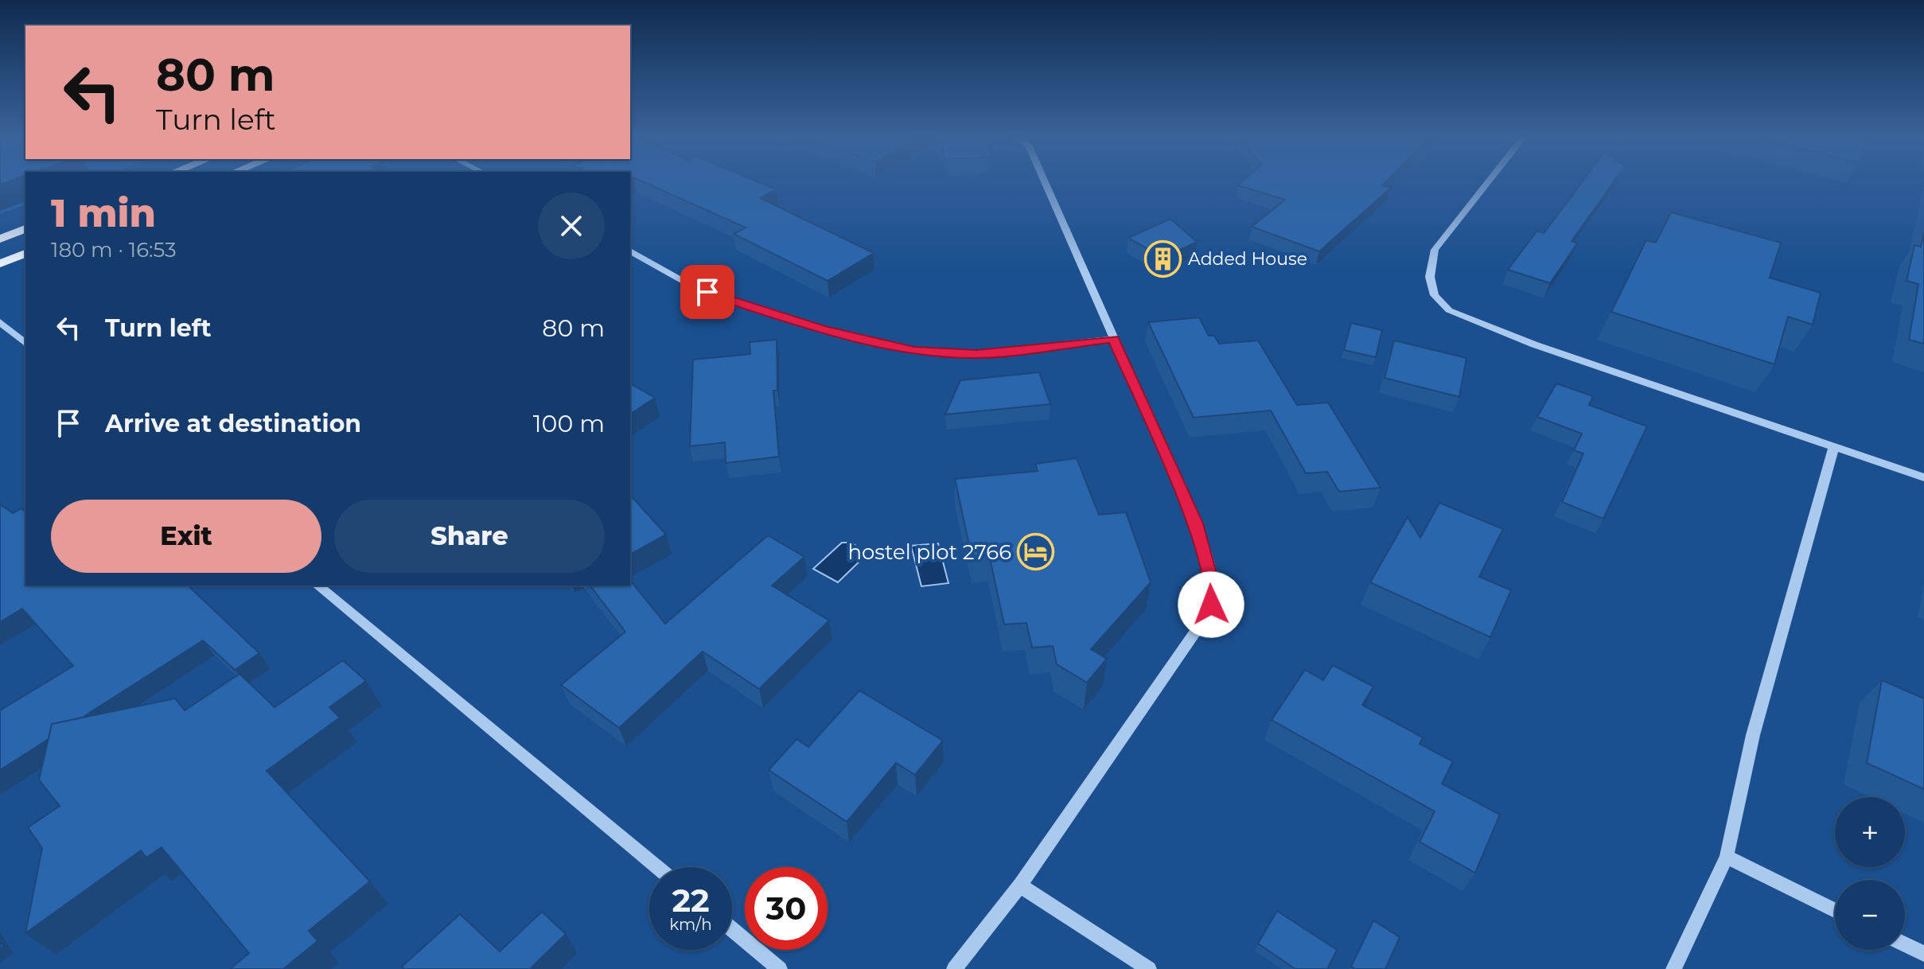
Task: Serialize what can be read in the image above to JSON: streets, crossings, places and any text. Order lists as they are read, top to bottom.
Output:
{
  "places": {
    "building": ["Added House"],
    "hotel": ["hostel plot 2766"]
  },
  "page": {
    "turn": ["80 m", "Turn left"],
    "heading": ["1 min", "180 m · 16:53"],
    "list": [
      {
        "name": "Turn left",
        "value": "80 m"
      },
      {
        "name": "Arrive at destination",
        "value": "100 m"
      }
    ],
    "buttons": ["Exit", "Share"],
    "map_buttons": ["+", "−"],
    "speed": "22 km/h",
    "limit": "30"
  }
}
